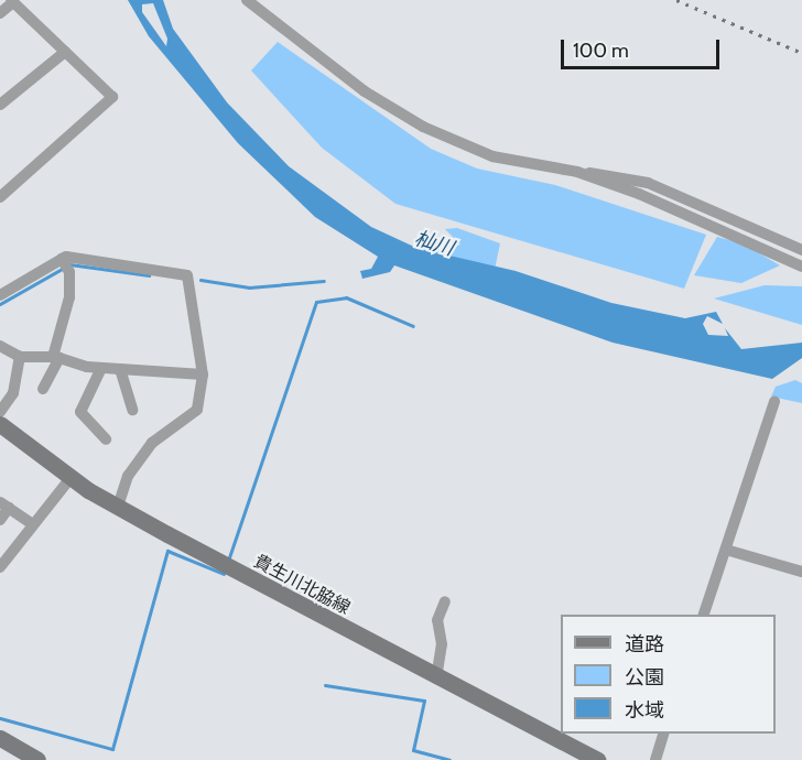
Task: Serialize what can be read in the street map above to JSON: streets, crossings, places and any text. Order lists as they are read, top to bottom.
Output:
{
  "streets": {
    "main road": ["貴生川北脇線"]
  },
  "water": ["杣川"],
  "legend": ["道路", "公園", "水域"],
  "scale_bar": "100 m"
}
